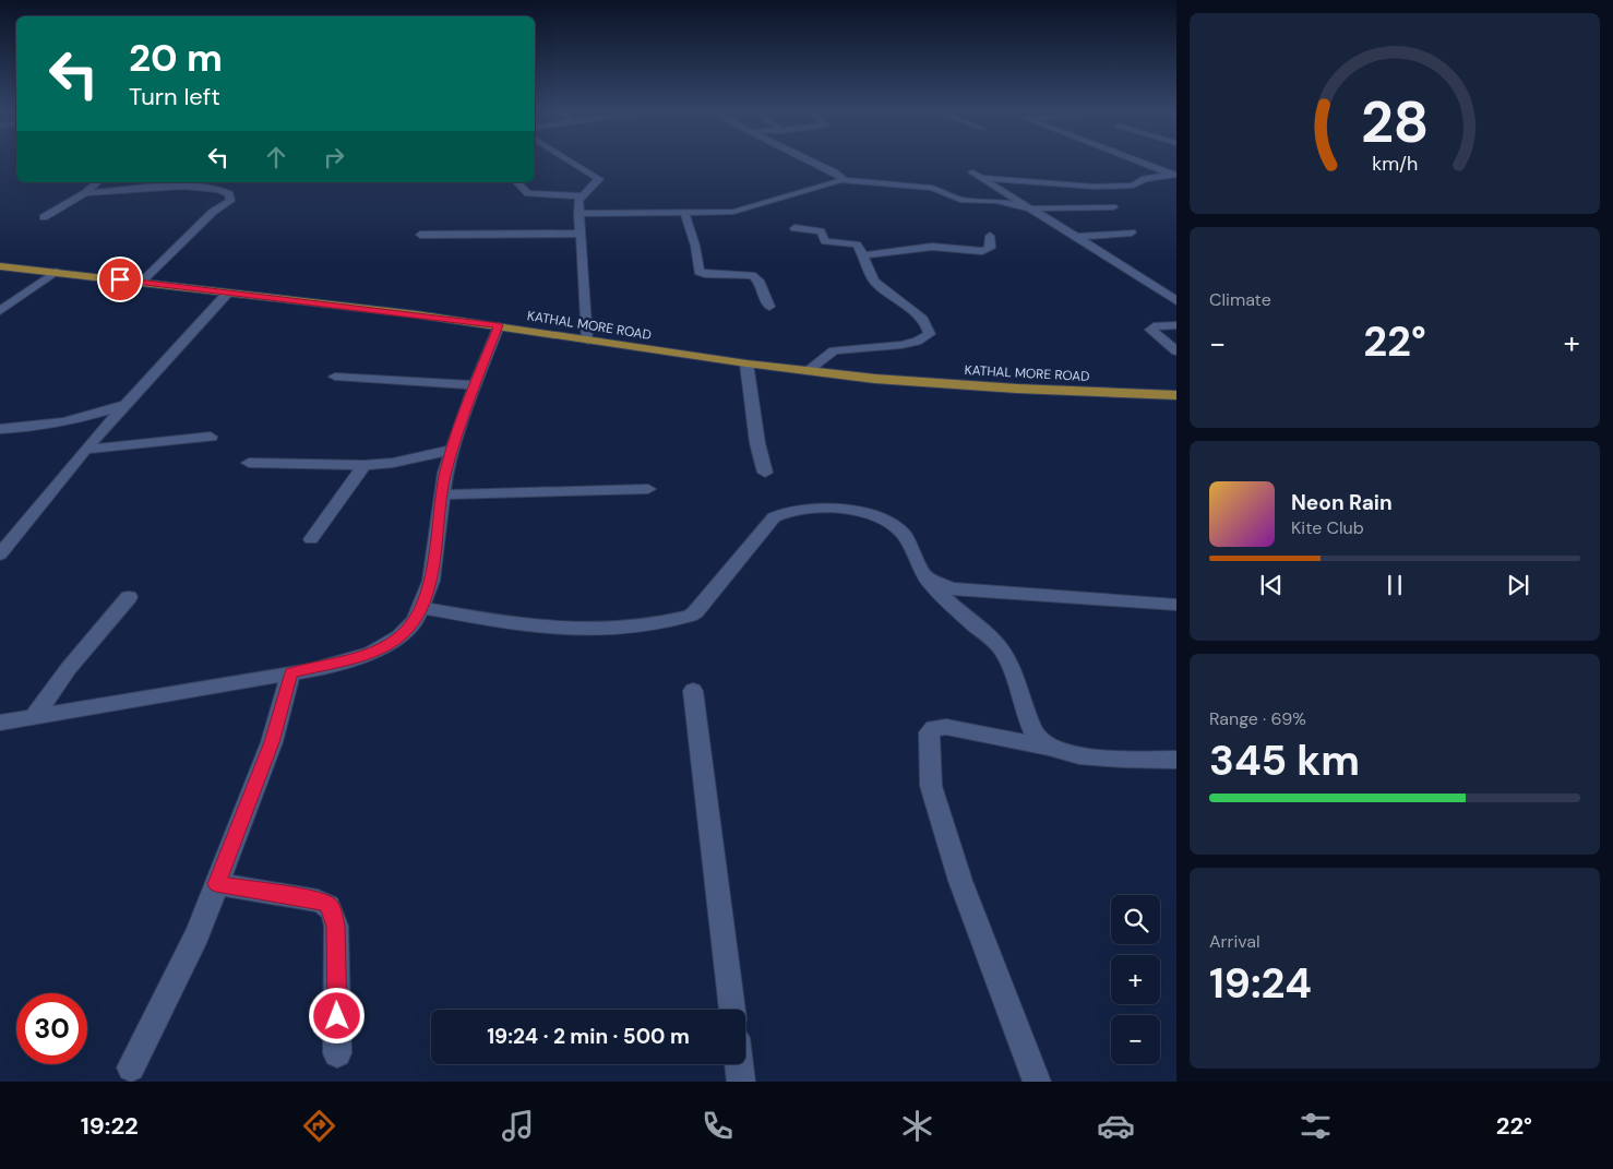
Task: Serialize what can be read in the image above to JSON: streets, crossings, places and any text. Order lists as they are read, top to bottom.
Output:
{
  "streets": {
    "main road": ["KATHAL MORE ROAD"]
  },
  "page": {
    "turn": ["20 m", "Turn left"],
    "tile": [
      "Climate",
      ["Range · 69%", "345 km"],
      ["Arrival", "19:24"]
    ],
    "heat": ["−", "22°", "+"],
    "song": ["Neon Rain", "Kite Club"],
    "map_buttons": ["+", "−"],
    "limit": "30",
    "trip": "19:24 · 2 min · 500 m",
    "tabs": ["19:22", "22°"],
    "gauge": ["28", "km/h"]
  }
}
